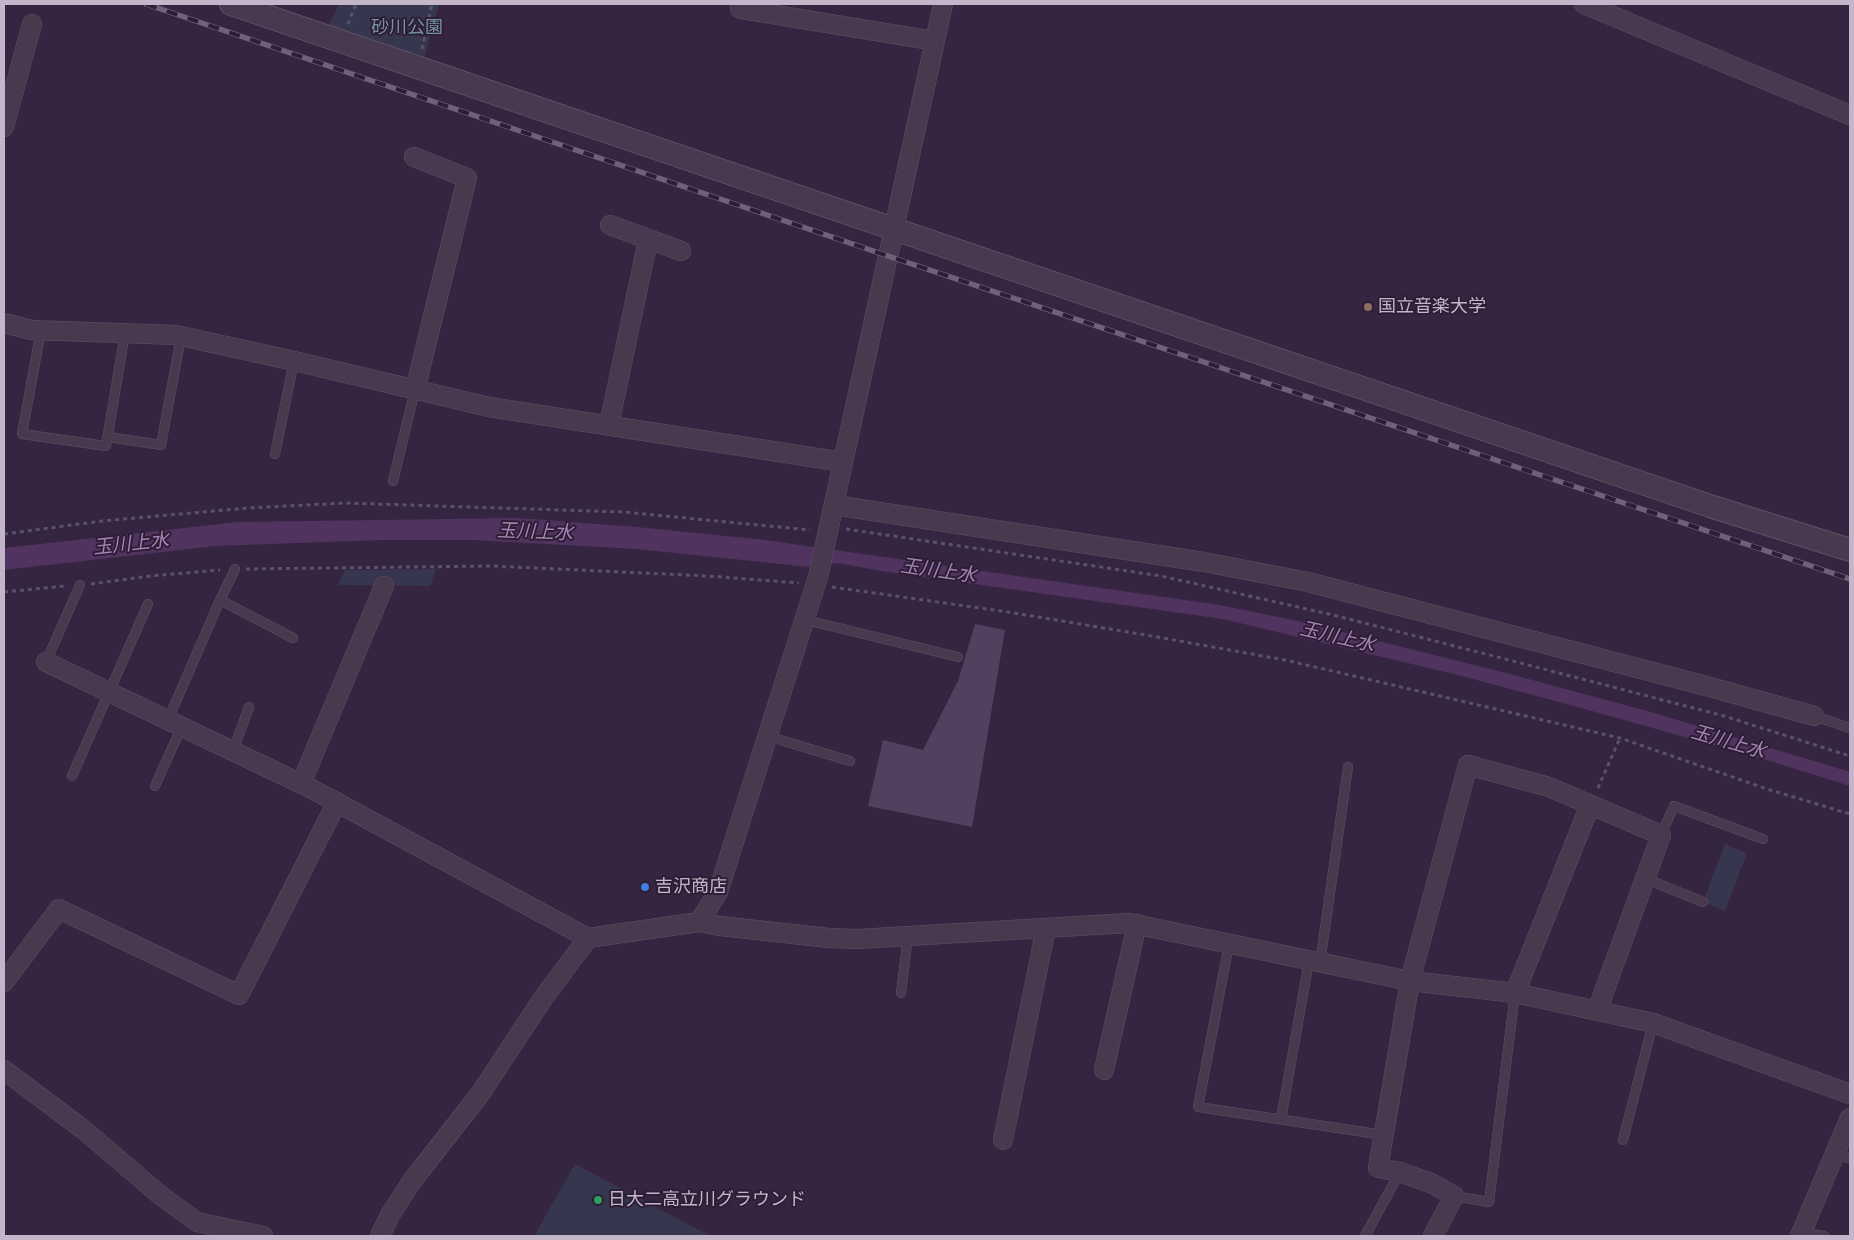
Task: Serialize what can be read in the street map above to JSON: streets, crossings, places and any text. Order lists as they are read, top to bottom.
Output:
{
  "water": ["玉川上水"],
  "parks": ["砂川公園"],
  "places": ["国立音楽大学", "吉沢商店", "日大二高立川グラウンド"]
}
